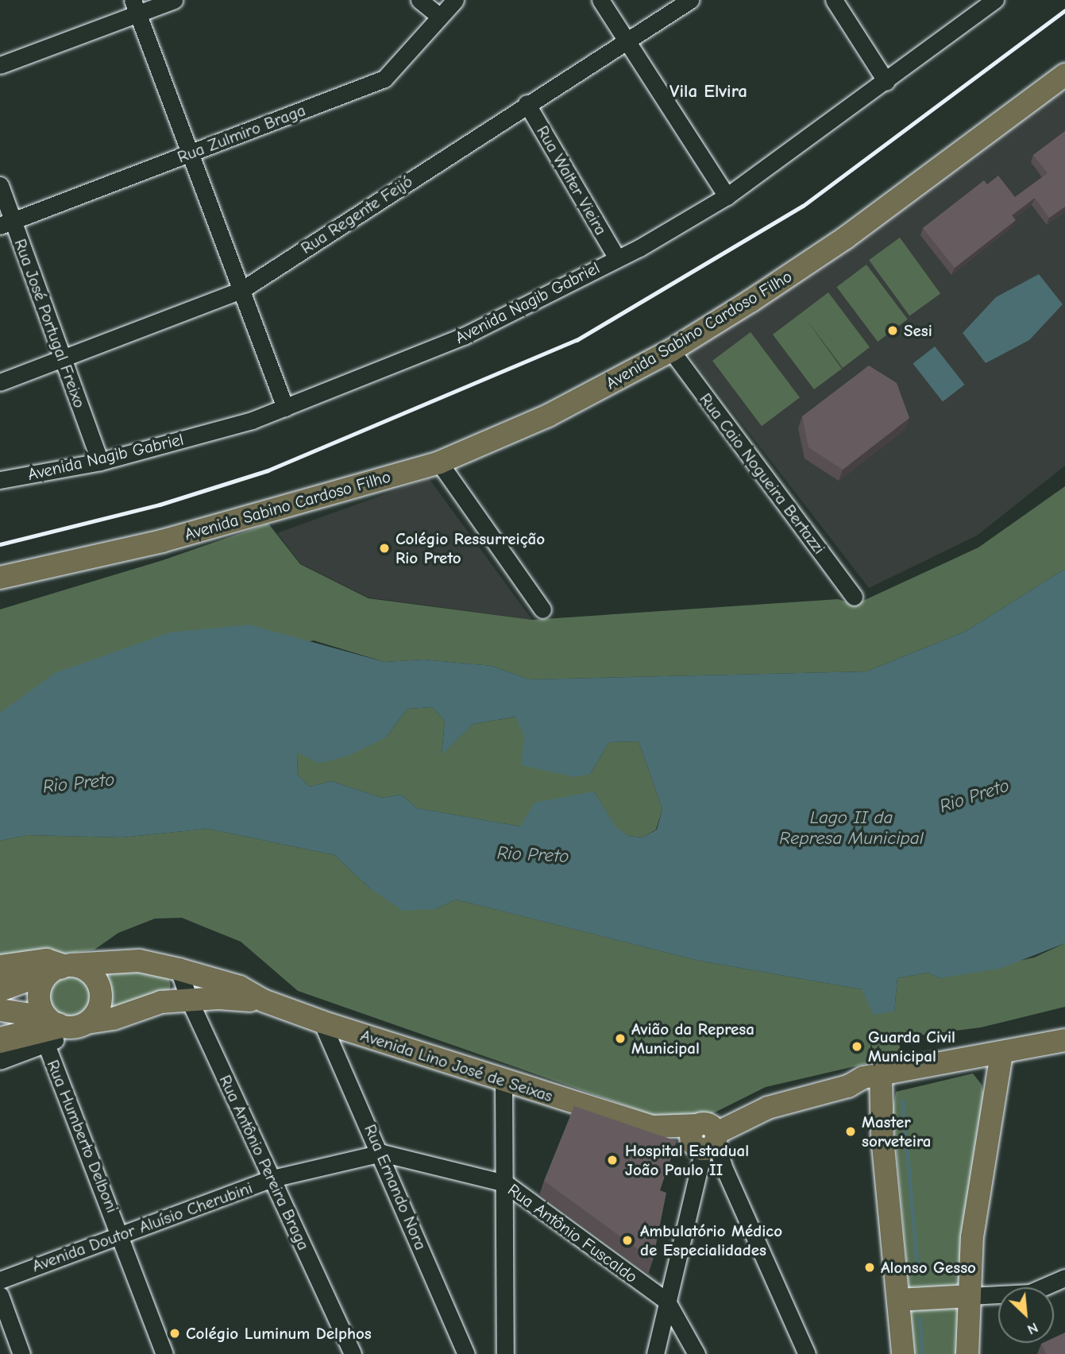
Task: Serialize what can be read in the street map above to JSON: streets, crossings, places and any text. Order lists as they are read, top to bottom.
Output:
{
  "streets": {
    "main road": ["Avenida Sabino Cardoso Filho", "Avenida Lino José de Seixas"],
    "street": [
      "Rua Zulmiro Braga",
      "Rua Walter Vieira",
      "Rua Regente Feijó",
      "Avenida Nagib Gabriel",
      "Rua José Portugal Freixo",
      "Rua Caio Nogueira Bertazzi",
      "Rua Humberto Delboni",
      "Rua Antônio Pereira Braga",
      "Rua Ernando Nora",
      "Avenida Doutor Aluísio Cherubini",
      "Rua Antônio Fuscaldo"
    ]
  },
  "crossings": [
    ["Rua Zulmiro Braga", "Rua José Portugal Freixo"],
    ["Rua Walter Vieira", "Rua Regente Feijó"],
    ["Rua Walter Vieira", "Avenida Nagib Gabriel"],
    ["Rua Regente Feijó", "Rua José Portugal Freixo"],
    ["Avenida Nagib Gabriel", "Rua José Portugal Freixo"],
    ["Avenida Sabino Cardoso Filho", "Rua Caio Nogueira Bertazzi"],
    ["Avenida Lino José de Seixas", "Rua Humberto Delboni"],
    ["Avenida Lino José de Seixas", "Rua Antônio Pereira Braga"],
    ["Avenida Lino José de Seixas", "Rua Ernando Nora"],
    ["Rua Humberto Delboni", "Avenida Doutor Aluísio Cherubini"],
    ["Rua Antônio Pereira Braga", "Avenida Doutor Aluísio Cherubini"],
    ["Rua Ernando Nora", "Avenida Doutor Aluísio Cherubini"],
    ["Rua Ernando Nora", "Rua Antônio Fuscaldo"],
    ["Avenida Doutor Aluísio Cherubini", "Rua Antônio Fuscaldo"]
  ],
  "districts": ["Vila Elvira"],
  "water": ["Rio Preto", "Lago II da Represa Municipal"],
  "places": [
    "Sesi",
    "Colégio Ressurreição Rio Preto",
    "Avião da Represa Municipal",
    "Guarda Civil Municipal",
    "Master sorveteira",
    "Hospital Estadual João Paulo II",
    "Ambulatório Médico de Especialidades",
    "Alonso Gesso",
    "Colégio Luminum Delphos"
  ],
  "north": "bottom right"
}
